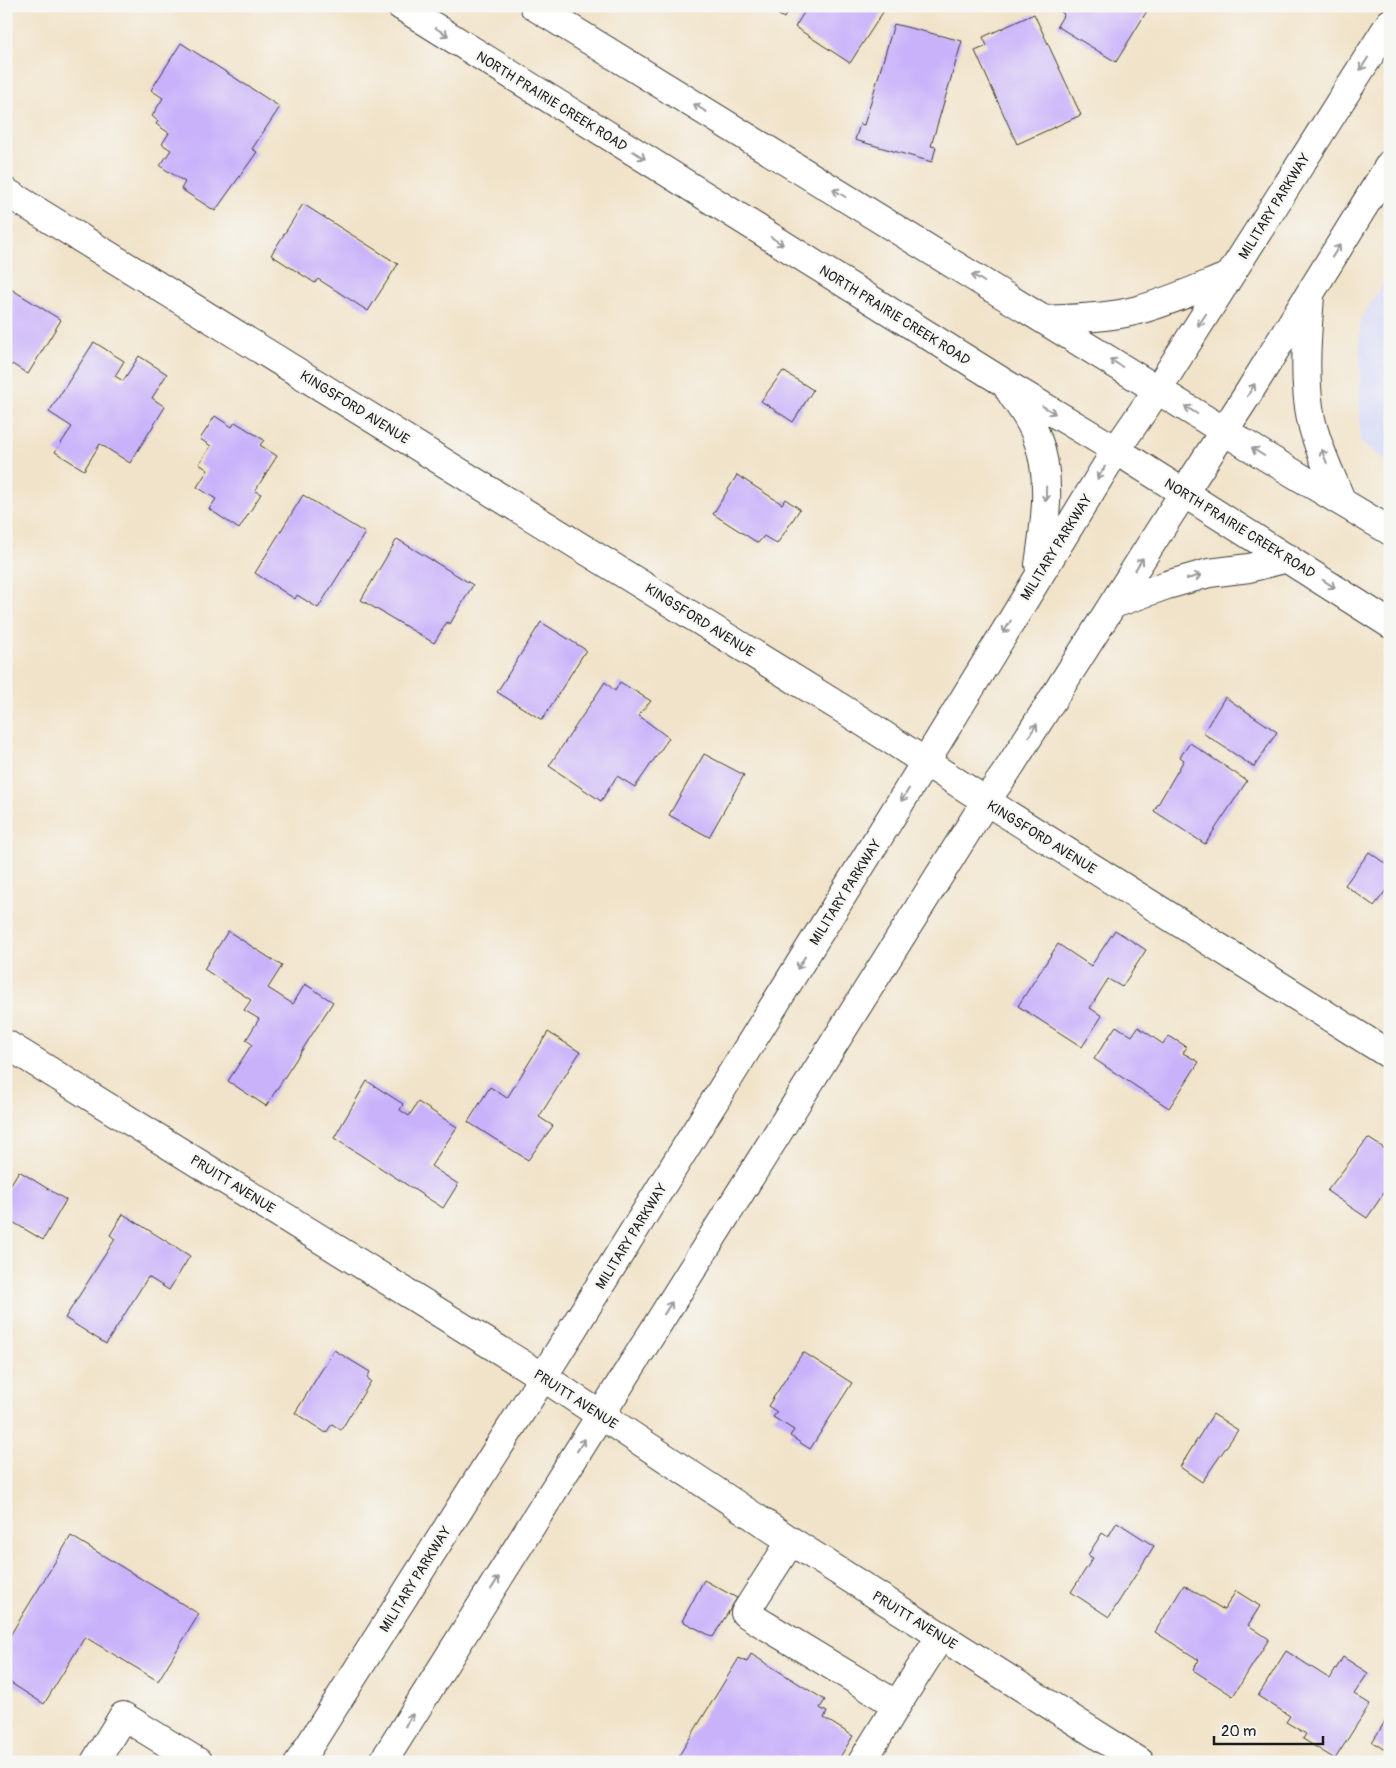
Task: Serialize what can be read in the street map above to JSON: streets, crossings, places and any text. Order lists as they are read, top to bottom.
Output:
{
  "streets": {
    "main road": [
      "NORTH PRAIRIE CREEK ROAD",
      "MILITARY PARKWAY",
      "KINGSFORD AVENUE",
      "PRUITT AVENUE"
    ]
  },
  "crossings": [
    ["NORTH PRAIRIE CREEK ROAD", "MILITARY PARKWAY"],
    ["MILITARY PARKWAY", "KINGSFORD AVENUE"],
    ["MILITARY PARKWAY", "PRUITT AVENUE"]
  ],
  "scale_bar": "20 m"
}
